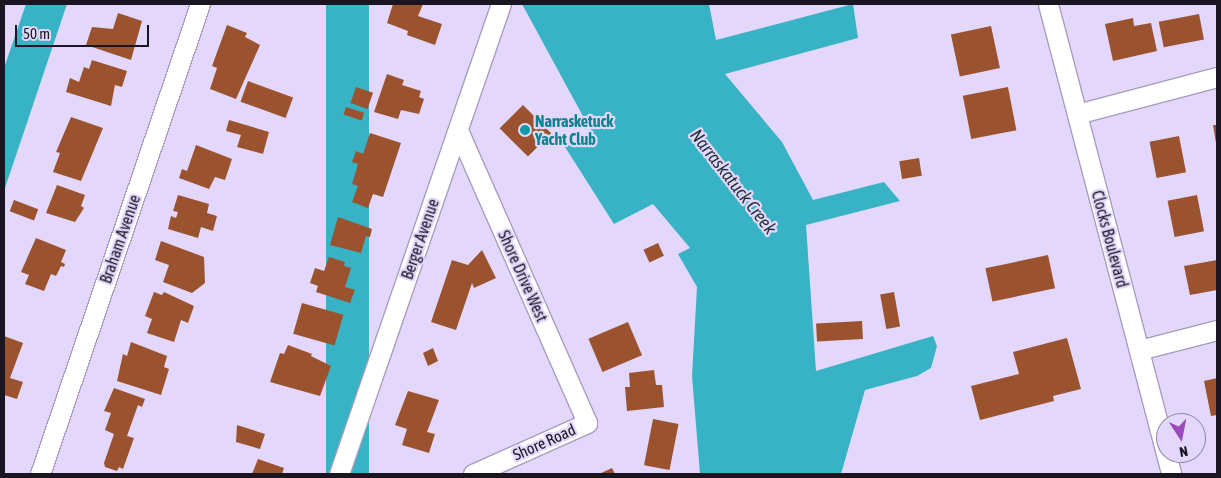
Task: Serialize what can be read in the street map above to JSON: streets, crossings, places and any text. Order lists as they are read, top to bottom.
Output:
{
  "streets": {
    "street": [
      "Braham Avenue",
      "Berger Avenue",
      "Clocks Boulevard",
      "Shore Drive West",
      "Shore Road"
    ]
  },
  "crossings": [
    ["Berger Avenue", "Shore Drive West"],
    ["Shore Drive West", "Shore Road"]
  ],
  "water": ["Narraskatuck Creek"],
  "places": ["Narrasketuck Yacht Club"],
  "scale_bar": "50 m",
  "north": "bottom"
}
